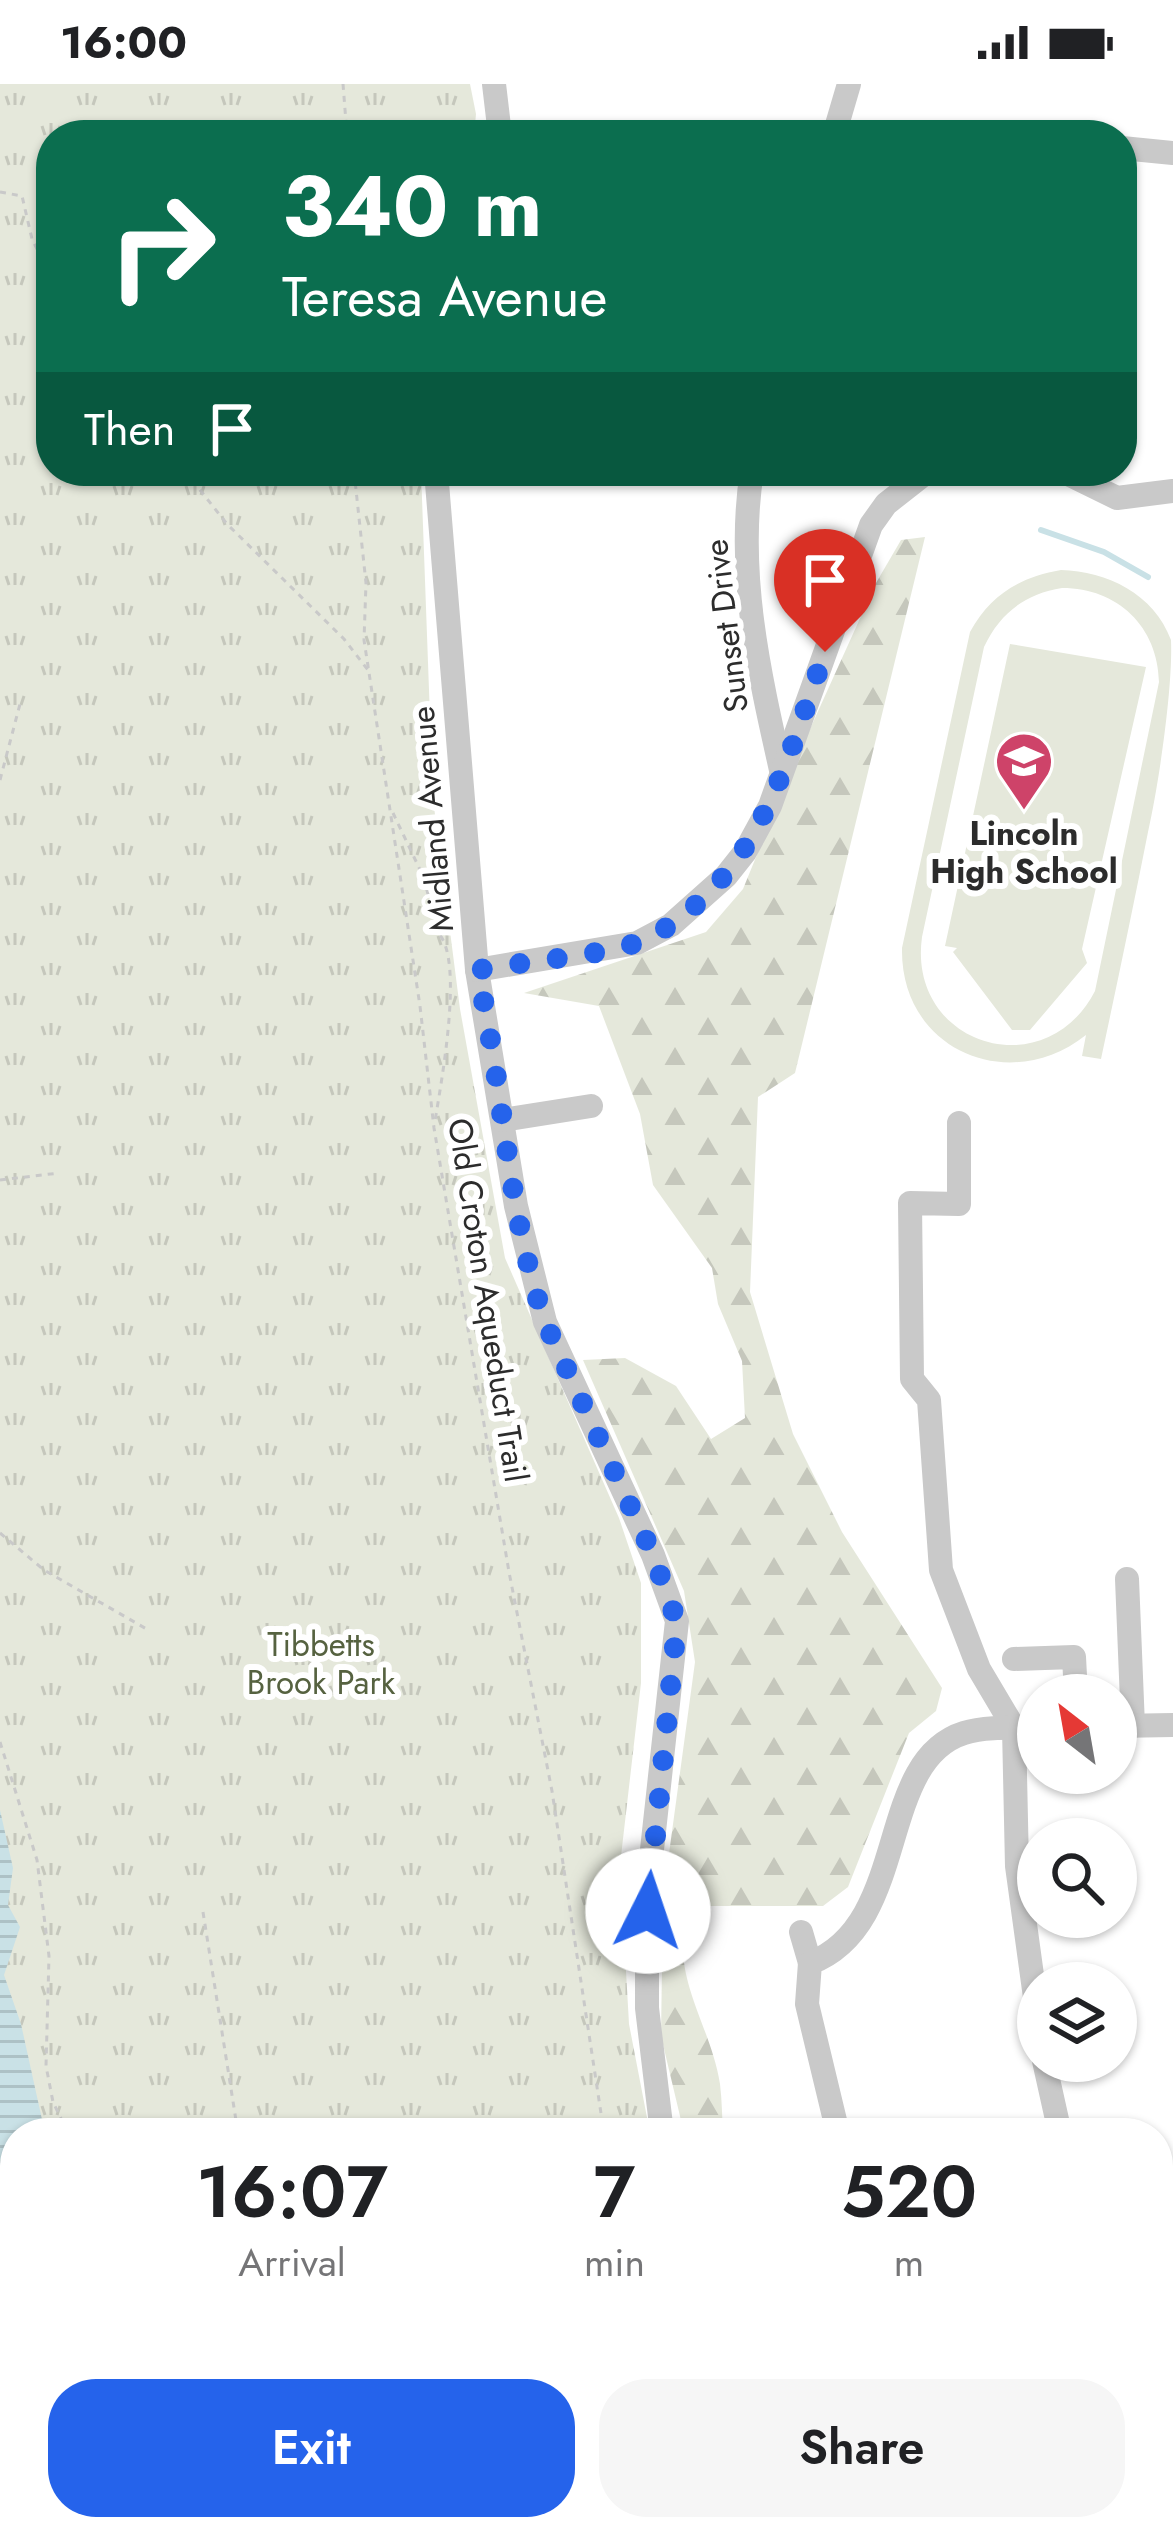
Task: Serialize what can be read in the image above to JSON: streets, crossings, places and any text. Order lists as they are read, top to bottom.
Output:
{
  "streets": {
    "street": ["Sunset Drive", "Midland Avenue"],
    "path": ["Old Croton Aqueduct Trail"]
  },
  "parks": ["Tibbetts Brook Park"],
  "places": {
    "school or university": ["Lincoln High School"]
  },
  "north": "top left",
  "page": {
    "status": "16:00",
    "turn": ["340 m", "Teresa Avenue"],
    "then": "Then",
    "eta": [
      "16:07",
      "Arrival",
      "7",
      "min",
      "520",
      "m"
    ],
    "buttons": ["Exit", "Share"]
  }
}
